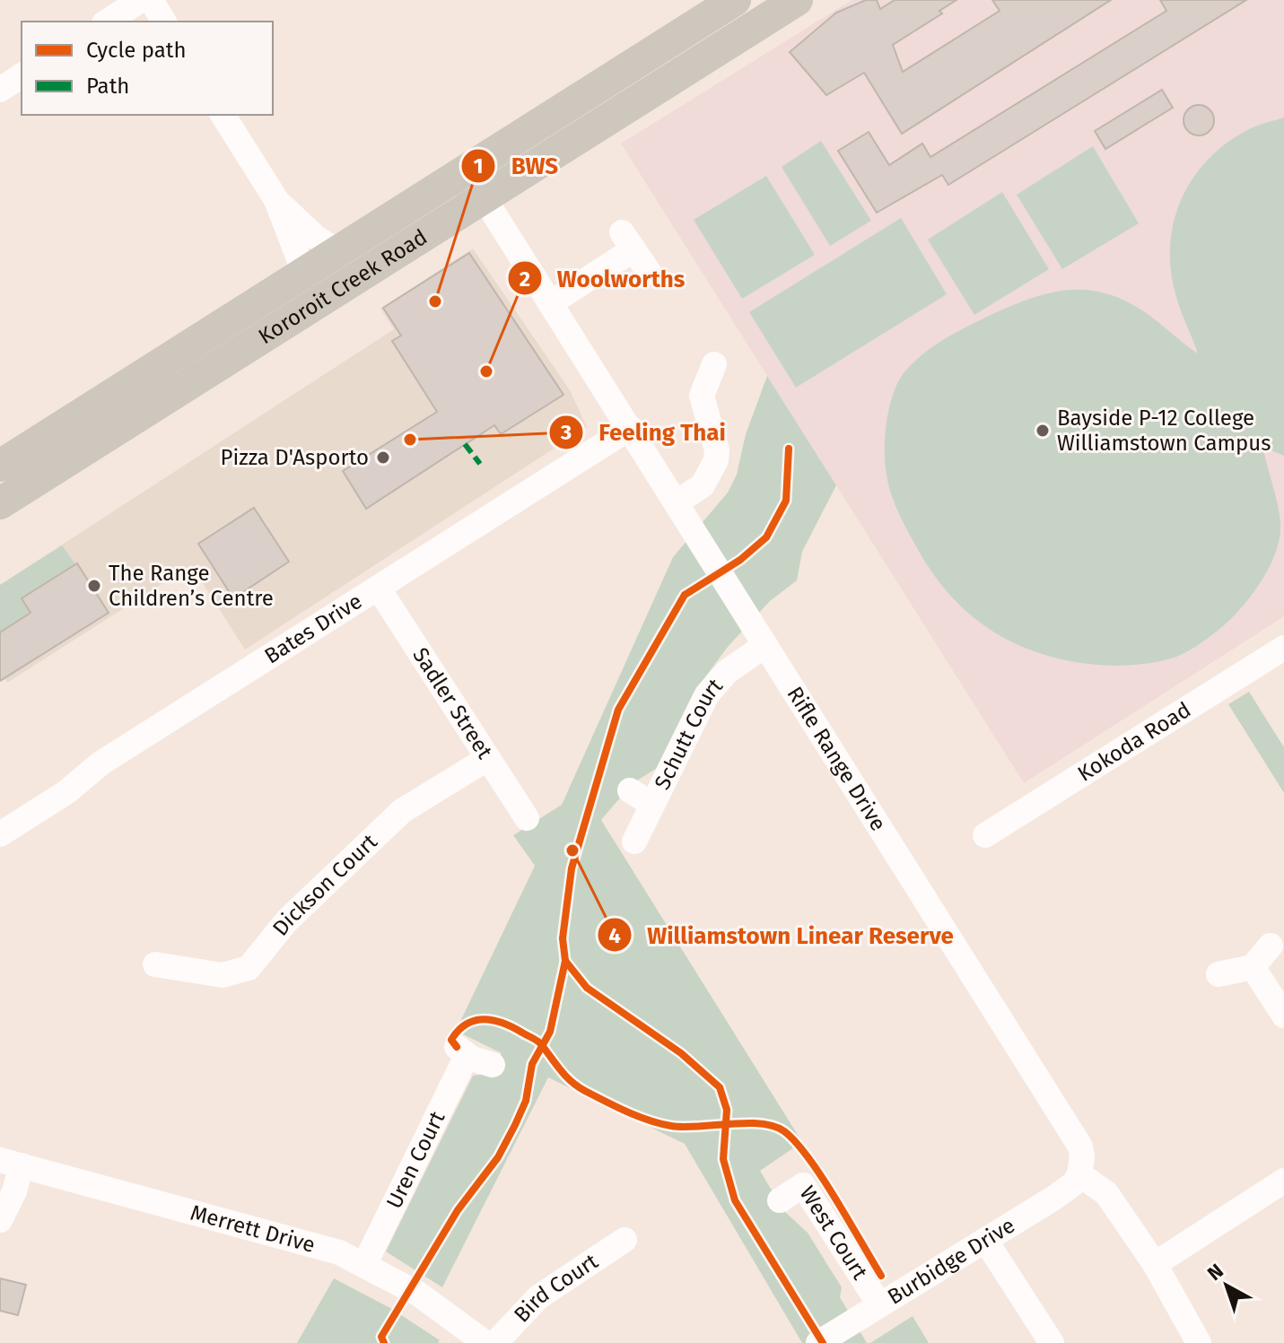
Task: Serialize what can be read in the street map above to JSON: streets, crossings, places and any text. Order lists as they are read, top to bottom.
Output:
{
  "streets": {
    "main road": ["Kororoit Creek Road"],
    "street": [
      "Bates Drive",
      "Sadler Street",
      "Schutt Court",
      "Kokoda Road",
      "Rifle Range Drive",
      "Dickson Court",
      "Uren Court",
      "Merrett Drive",
      "West Court",
      "Burbidge Drive",
      "Bird Court"
    ]
  },
  "crossings": [
    ["Kororoit Creek Road", "Rifle Range Drive"],
    ["Bates Drive", "Sadler Street"],
    ["Bates Drive", "Rifle Range Drive"],
    ["Sadler Street", "Dickson Court"],
    ["Schutt Court", "Rifle Range Drive"],
    ["Rifle Range Drive", "Burbidge Drive"],
    ["Uren Court", "Merrett Drive"],
    ["West Court", "Burbidge Drive"]
  ],
  "places": [
    "BWS",
    "Woolworths",
    "Bayside P-12 College Williamstown Campus",
    "Feeling Thai",
    "Pizza D'Asporto",
    "The Range Children’s Centre",
    "Williamstown Linear Reserve"
  ],
  "legend": ["Cycle path", "Path"],
  "north": "top left"
}
